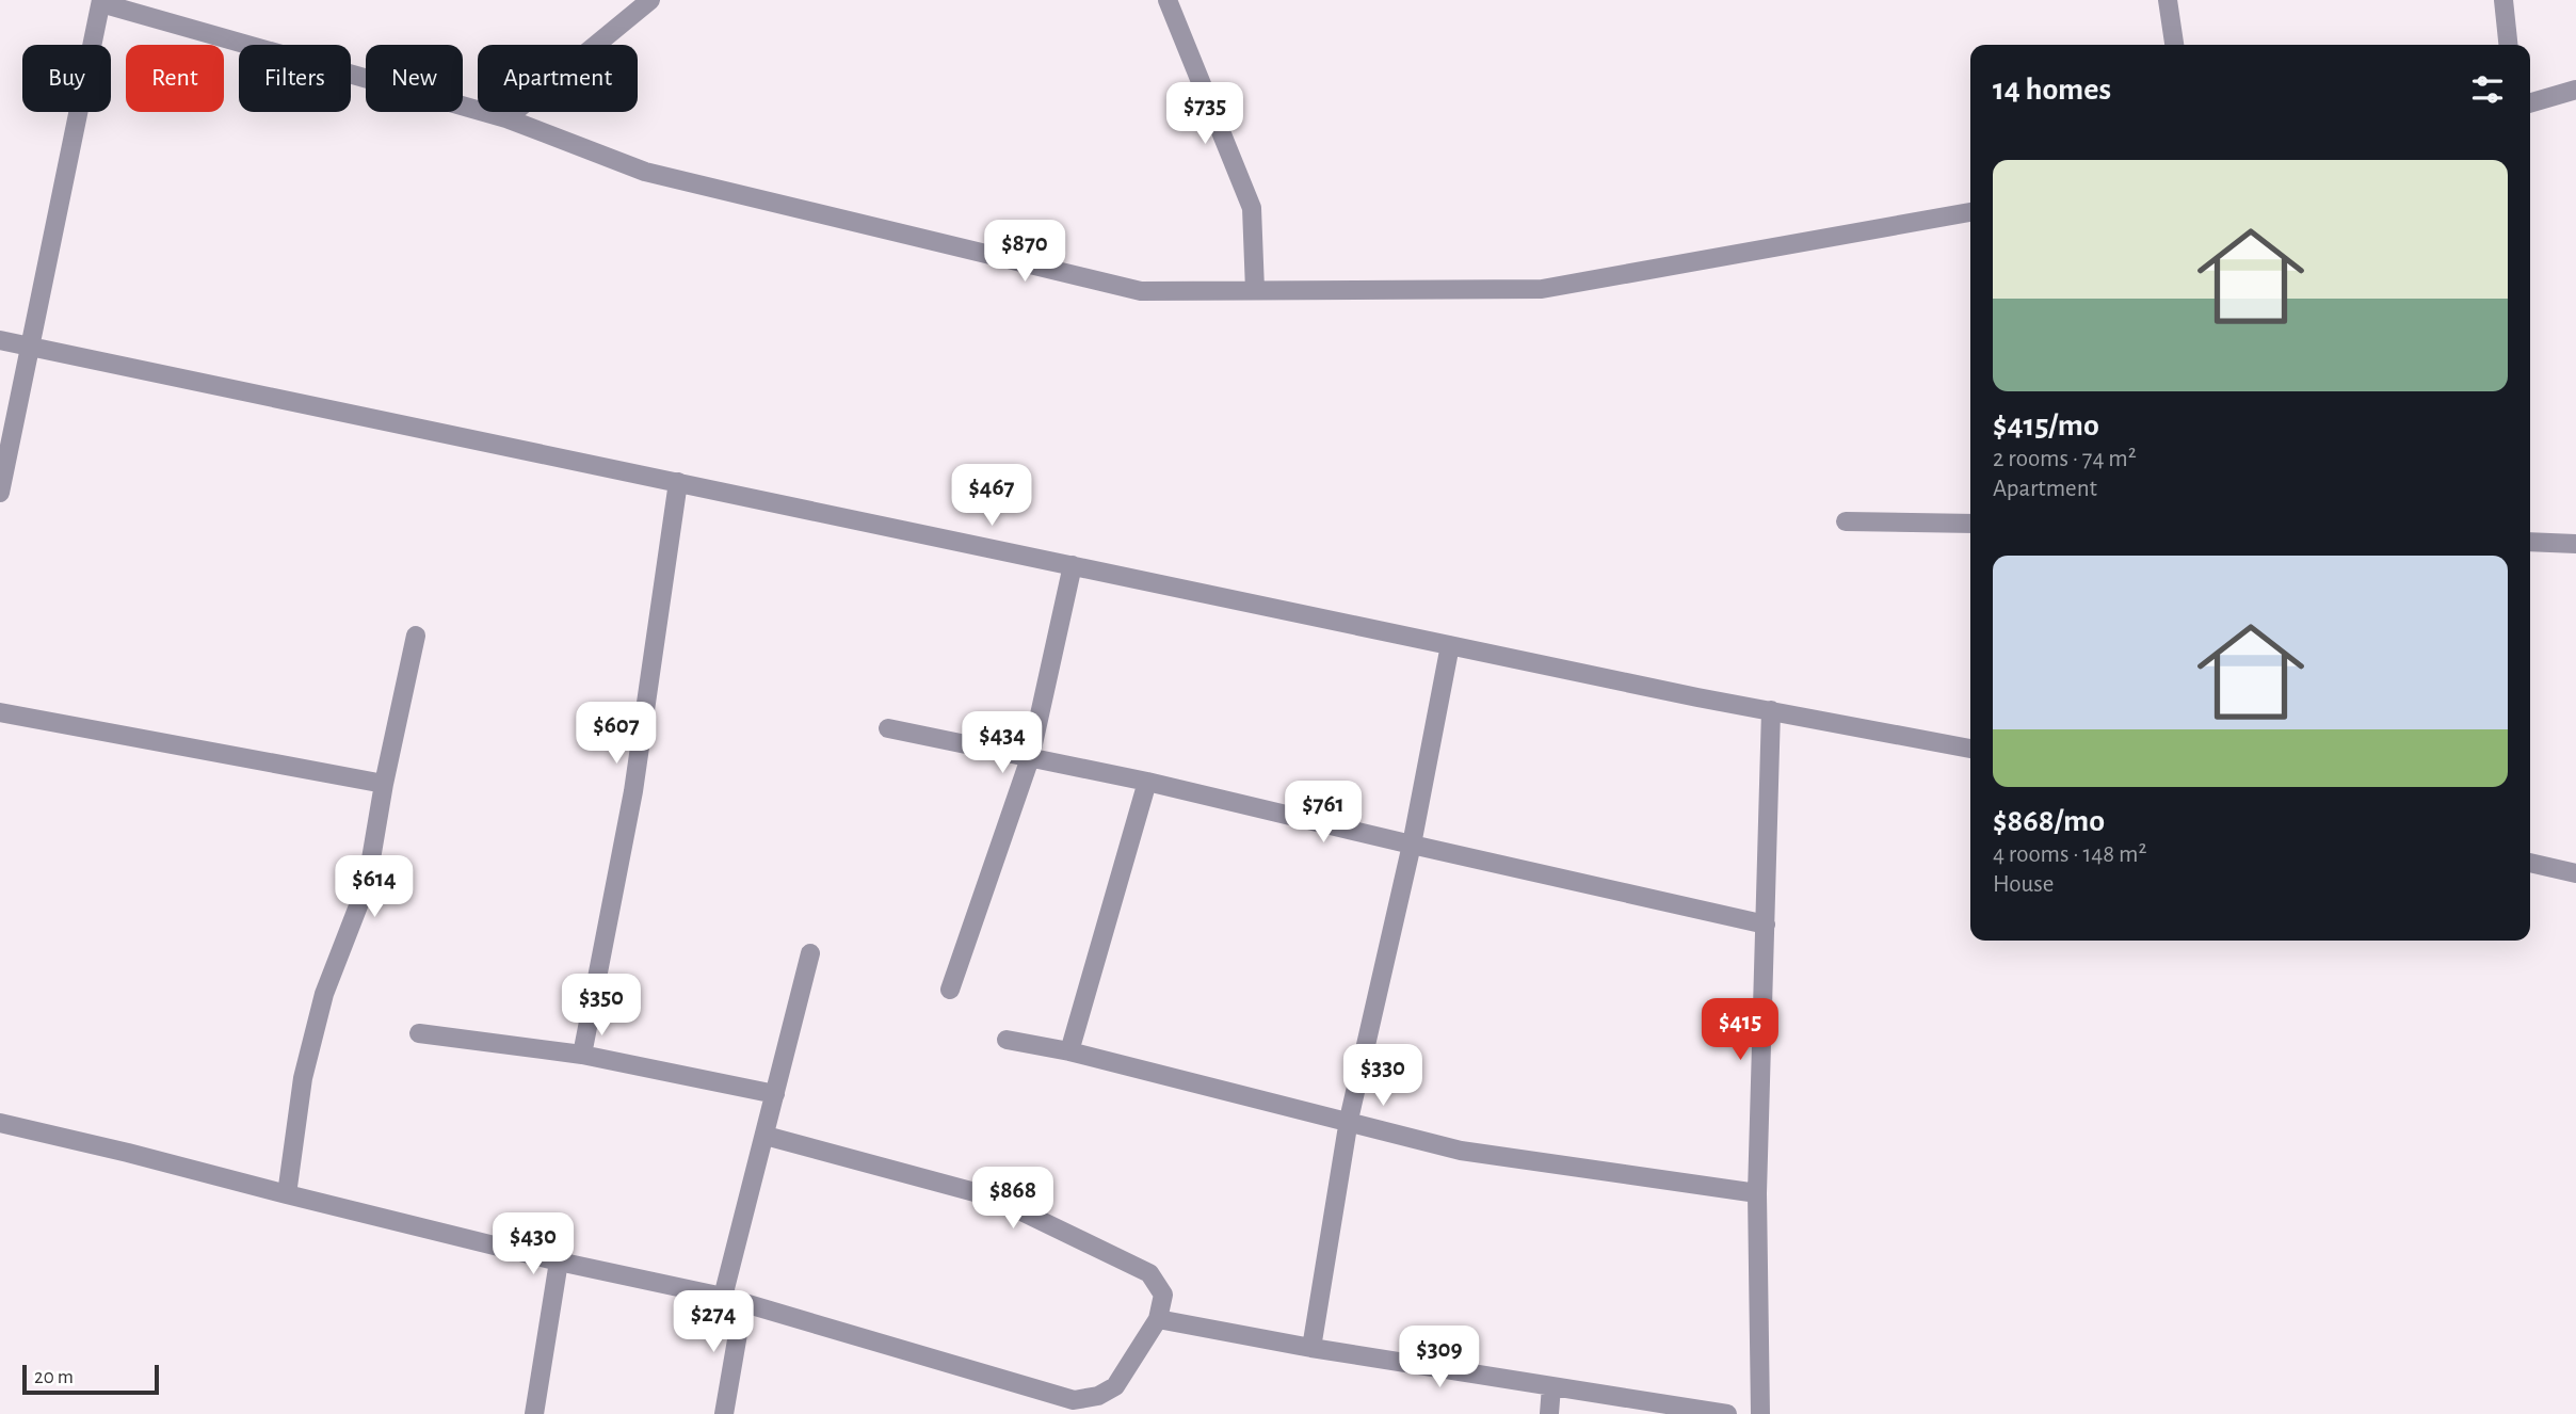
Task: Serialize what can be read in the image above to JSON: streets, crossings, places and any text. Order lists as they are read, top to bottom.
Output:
{
  "scale_bar": "20 m",
  "page": {
    "chip": [
      "Buy",
      "Rent",
      "Filters",
      "New",
      "Apartment"
    ],
    "heading": "14 homes",
    "price": [
      "$735",
      "$870",
      "$467",
      "$607",
      "$434",
      "$761",
      "$614",
      "$350",
      "$415",
      "$330",
      "$868",
      "$430",
      "$274",
      "$309"
    ],
    "list": [
      {
        "name": "$415/mo",
        "note": "2 rooms · 74 m² · Apartment"
      },
      {
        "name": "$868/mo",
        "note": "4 rooms · 148 m² · House"
      }
    ],
    "scale": "20 m"
  }
}
